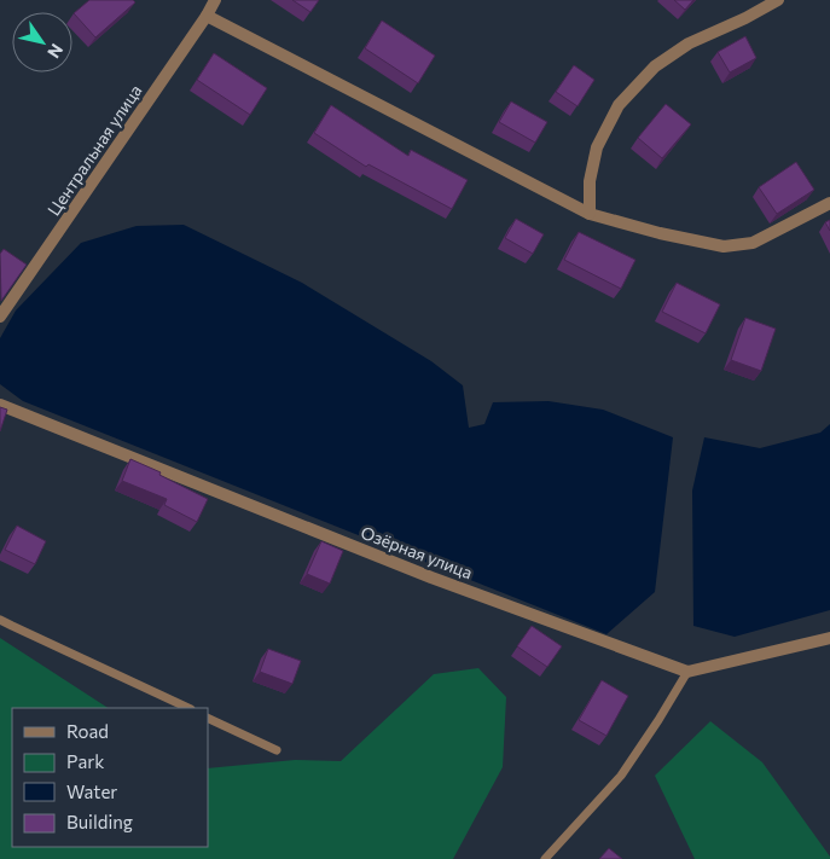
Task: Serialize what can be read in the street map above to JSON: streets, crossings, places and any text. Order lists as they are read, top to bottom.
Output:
{
  "streets": {
    "street": ["Центральная улица", "Озёрная улица"]
  },
  "legend": [
    "Road",
    "Park",
    "Water",
    "Building"
  ],
  "north": "bottom right"
}
